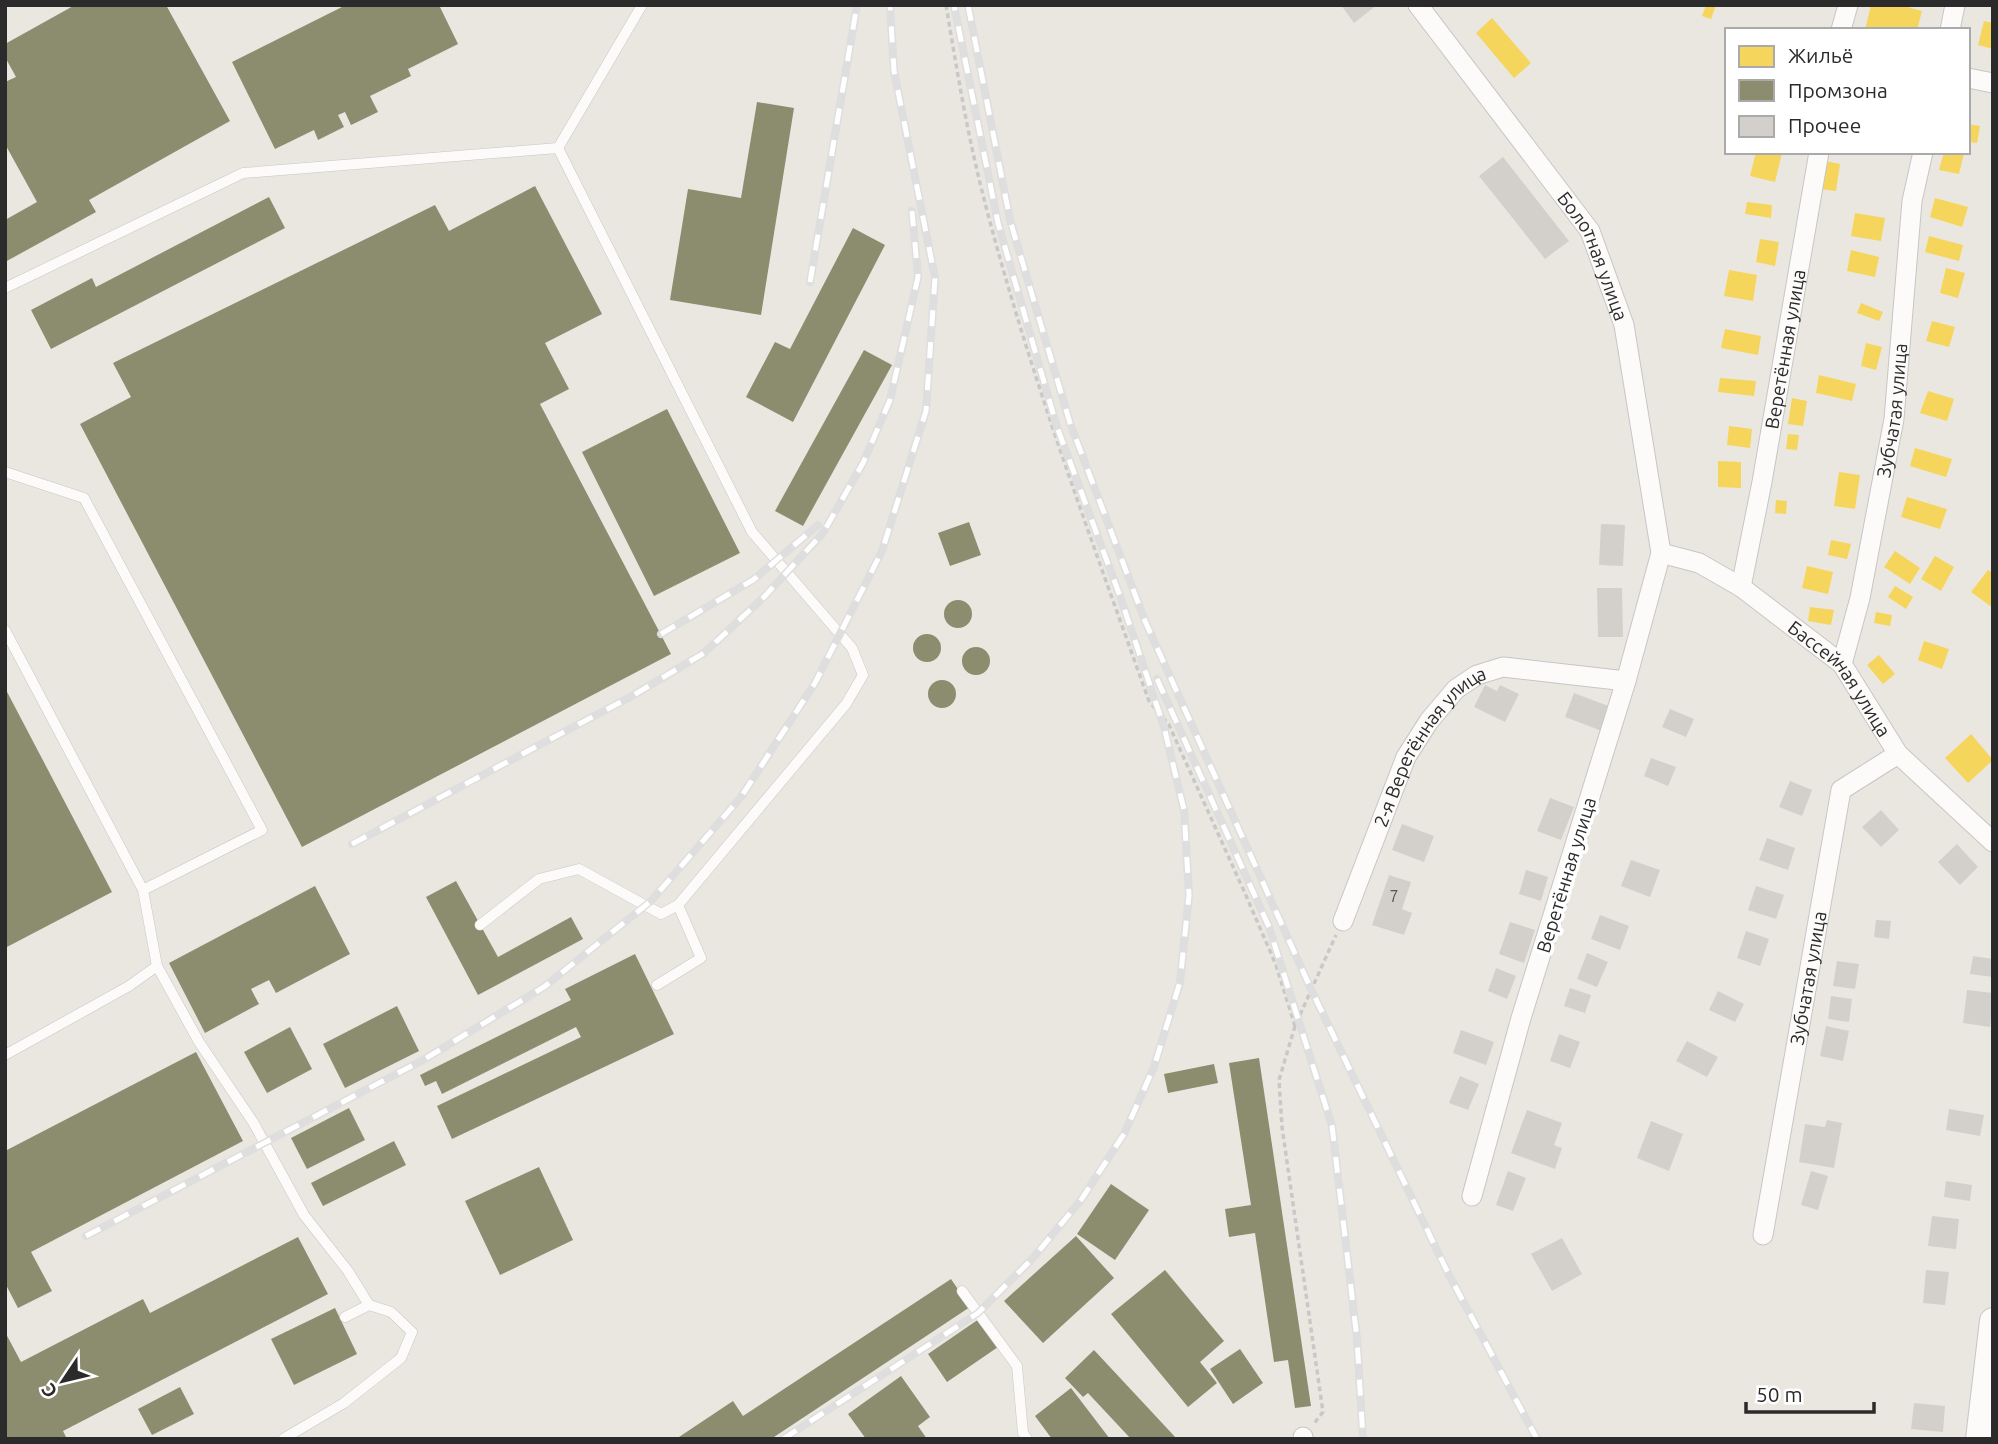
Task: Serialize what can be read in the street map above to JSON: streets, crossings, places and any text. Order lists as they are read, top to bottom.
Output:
{
  "streets": {
    "street": [
      "Болотная улица",
      "Веретённая улица",
      "Зубчатая улица",
      "Бассейная улица",
      "2-я Веретённая улица"
    ]
  },
  "crossings": [
    ["Болотная улица", "Веретённая улица"],
    ["Болотная улица", "Бассейная улица"],
    ["Веретённая улица", "Бассейная улица"],
    ["Веретённая улица", "2-я Веретённая улица"],
    ["Зубчатая улица", "Бассейная улица"]
  ],
  "house_numbers": ["7"],
  "legend": ["Жильё", "Промзона", "Прочее"],
  "scale_bar": "50 m",
  "north": "bottom left"
}
